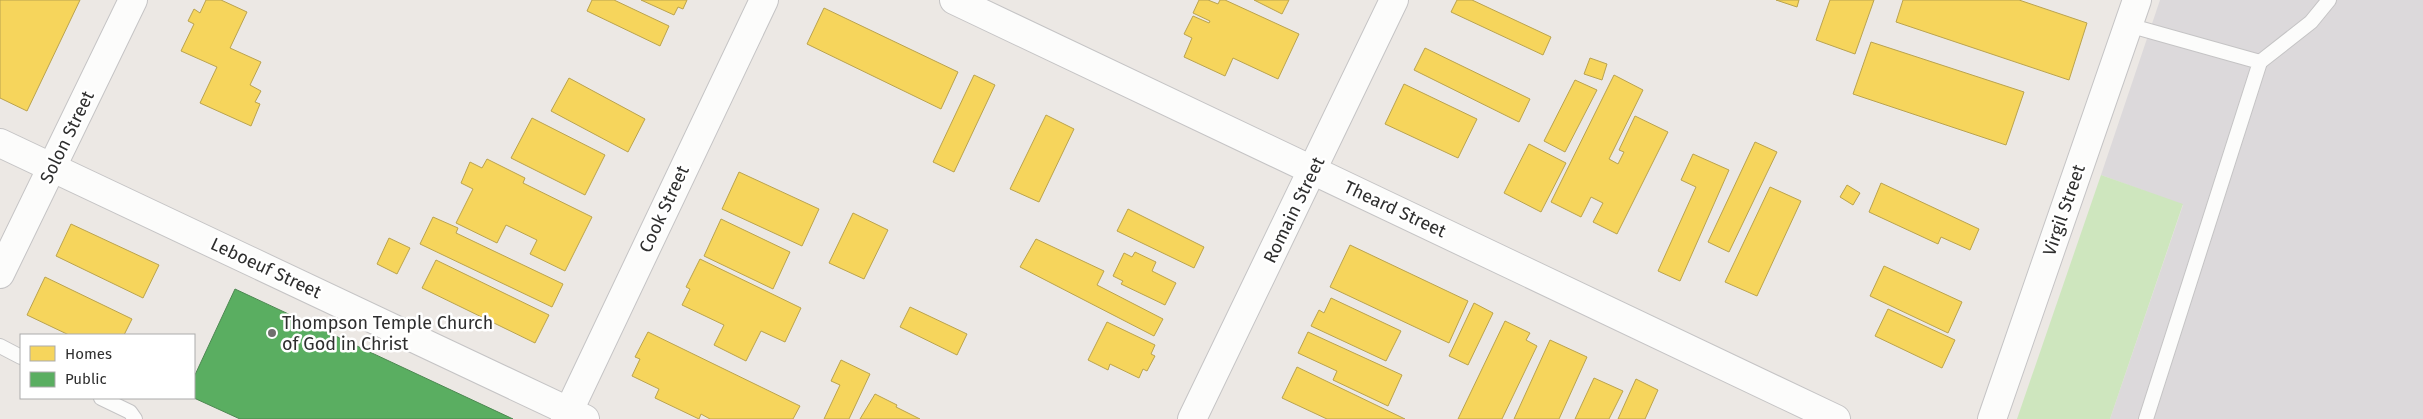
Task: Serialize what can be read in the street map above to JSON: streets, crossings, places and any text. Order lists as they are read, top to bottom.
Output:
{
  "streets": {
    "street": [
      "Solon Street",
      "Cook Street",
      "Theard Street",
      "Romain Street",
      "Virgil Street",
      "Leboeuf Street"
    ]
  },
  "crossings": [
    ["Solon Street", "Leboeuf Street"],
    ["Cook Street", "Leboeuf Street"],
    ["Theard Street", "Romain Street"]
  ],
  "places": ["Thompson Temple Church of God in Christ"],
  "legend": ["Homes", "Public"]
}
